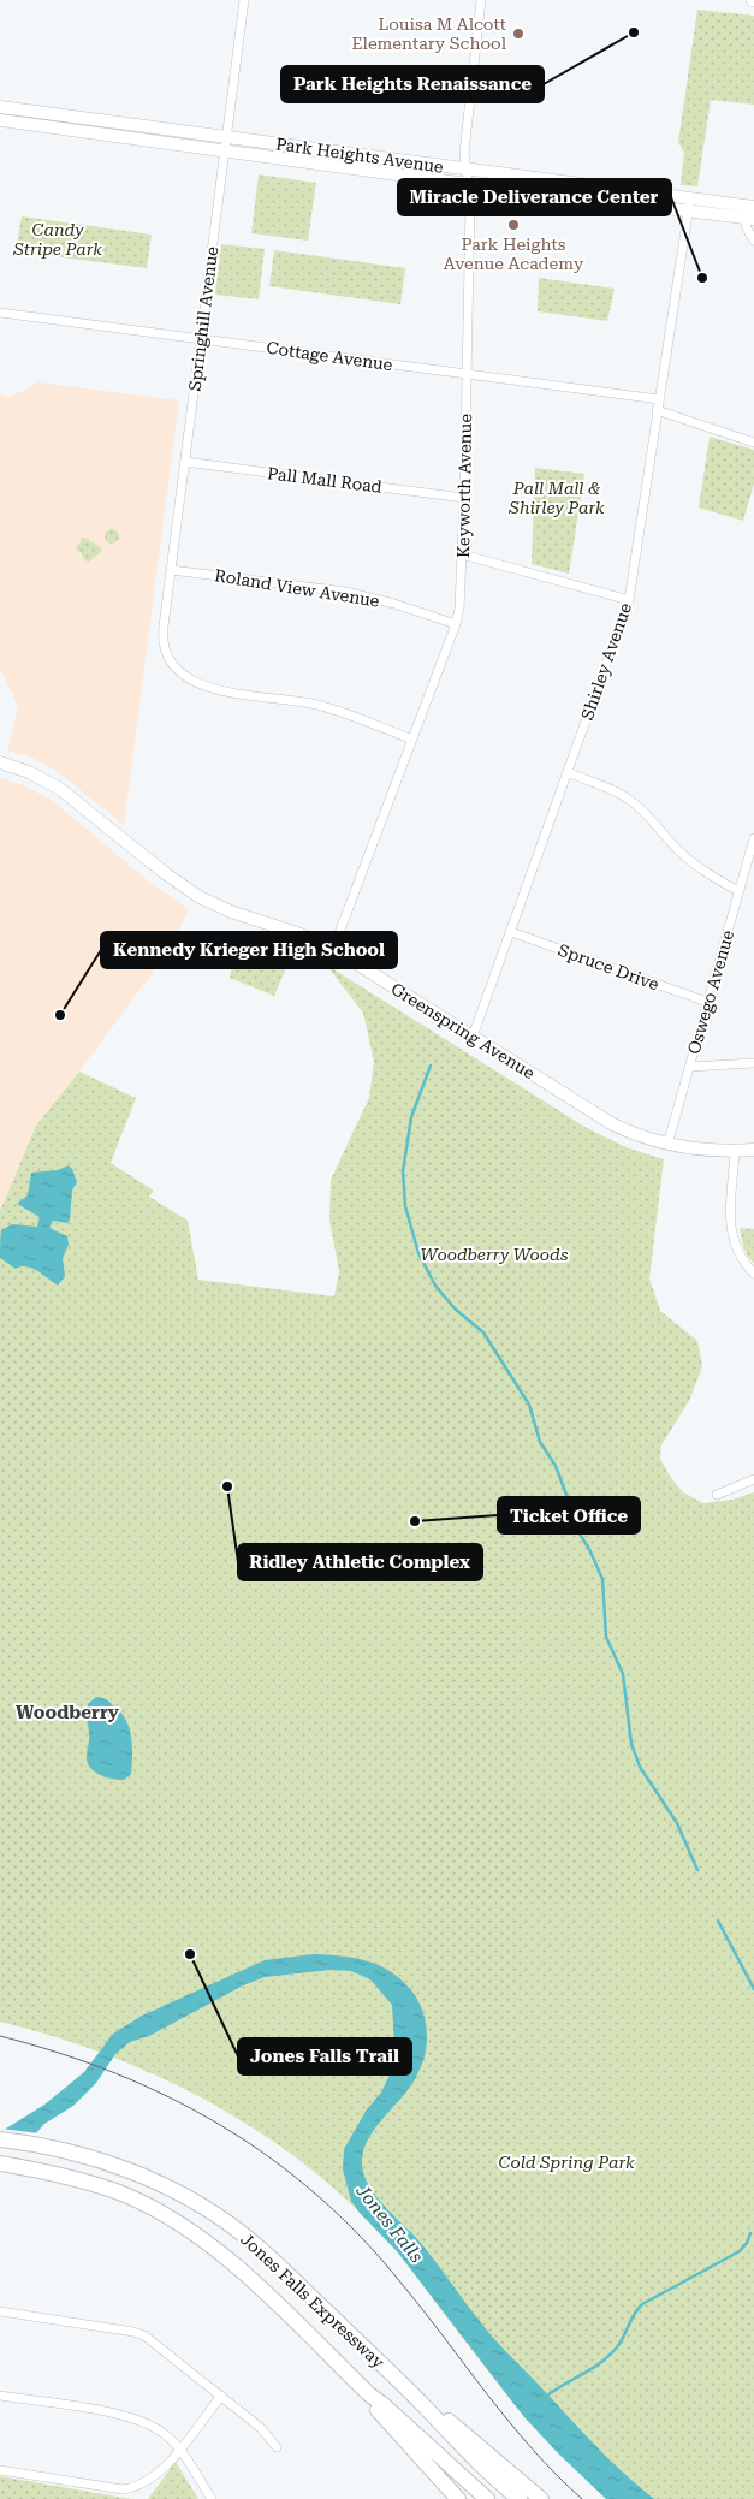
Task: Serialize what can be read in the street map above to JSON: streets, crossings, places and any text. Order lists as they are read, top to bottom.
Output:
{
  "streets": {
    "highway": ["Jones Falls Expressway"],
    "main road": ["Park Heights Avenue", "Greenspring Avenue"],
    "street": [
      "Springhill Avenue",
      "Cottage Avenue",
      "Pall Mall Road",
      "Keyworth Avenue",
      "Roland View Avenue",
      "Shirley Avenue",
      "Spruce Drive",
      "Oswego Avenue"
    ]
  },
  "crossings": [
    ["Park Heights Avenue", "Springhill Avenue"],
    ["Park Heights Avenue", "Keyworth Avenue"],
    ["Park Heights Avenue", "Shirley Avenue"],
    ["Springhill Avenue", "Cottage Avenue"],
    ["Springhill Avenue", "Pall Mall Road"],
    ["Springhill Avenue", "Keyworth Avenue"],
    ["Springhill Avenue", "Roland View Avenue"],
    ["Cottage Avenue", "Keyworth Avenue"],
    ["Cottage Avenue", "Shirley Avenue"],
    ["Pall Mall Road", "Keyworth Avenue"],
    ["Keyworth Avenue", "Roland View Avenue"],
    ["Keyworth Avenue", "Greenspring Avenue"],
    ["Shirley Avenue", "Spruce Drive"],
    ["Shirley Avenue", "Greenspring Avenue"],
    ["Spruce Drive", "Oswego Avenue"],
    ["Oswego Avenue", "Greenspring Avenue"]
  ],
  "districts": ["Woodberry"],
  "water": ["Jones Falls"],
  "parks": [
    "Candy Stripe Park",
    "Pall Mall & Shirley Park",
    "Woodberry Woods",
    "Cold Spring Park"
  ],
  "places": [
    "Park Heights Renaissance",
    "Louisa M Alcott Elementary School",
    "Park Heights Avenue Academy",
    "Miracle Deliverance Center",
    "Kennedy Krieger High School",
    "Ridley Athletic Complex",
    "Ticket Office",
    "Jones Falls Trail"
  ]
}
